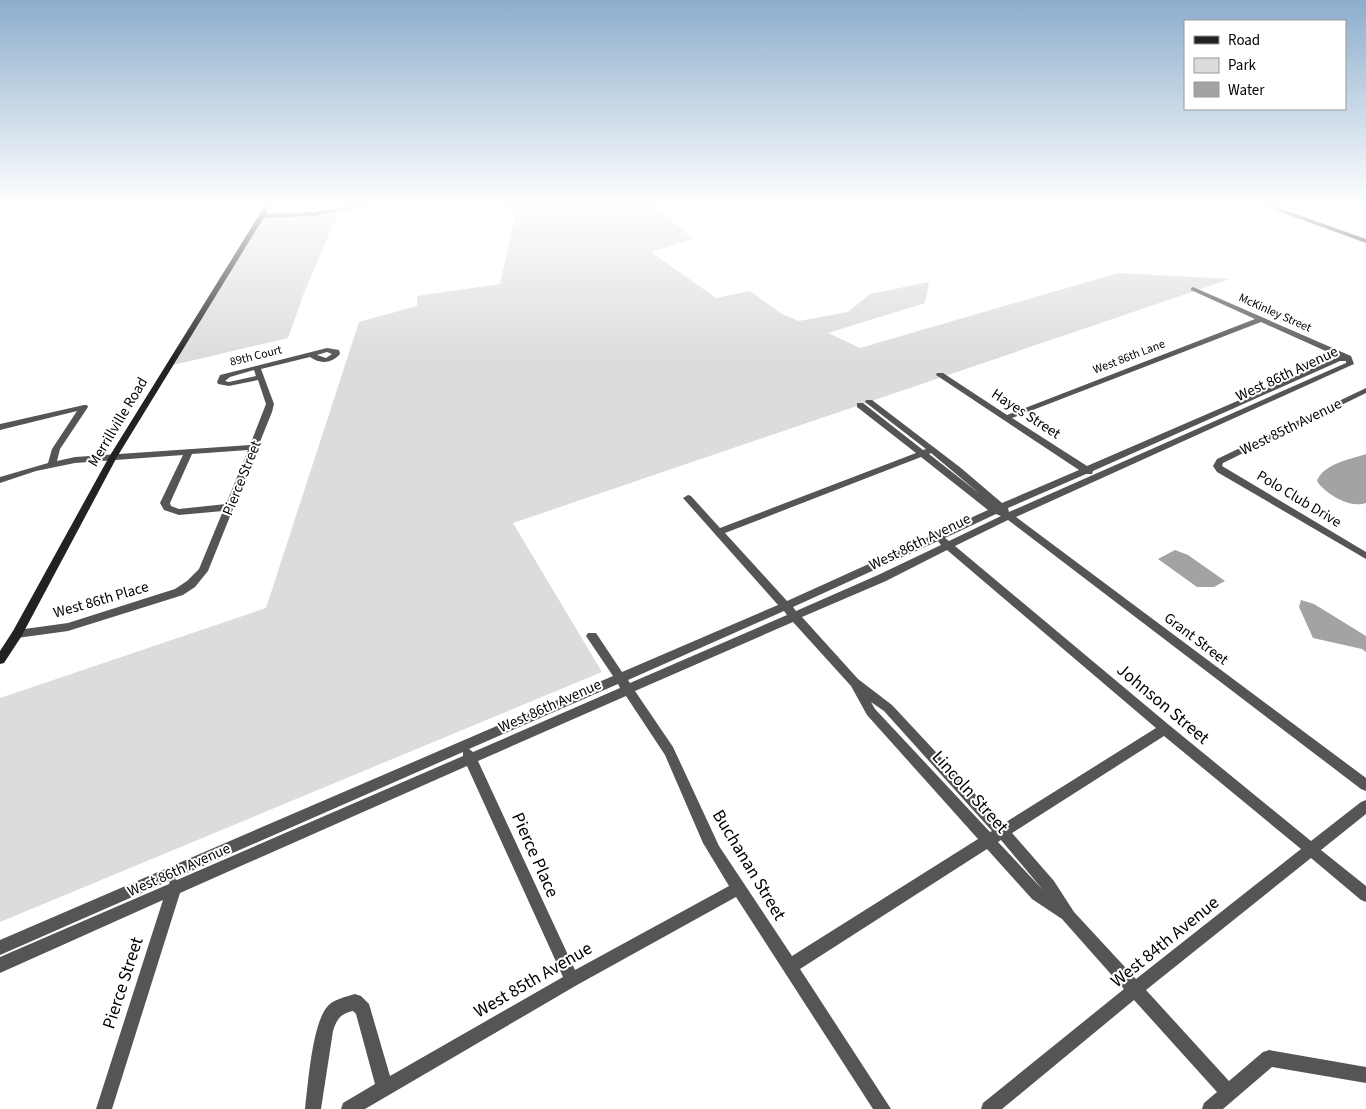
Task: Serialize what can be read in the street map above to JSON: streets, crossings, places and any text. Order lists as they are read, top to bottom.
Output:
{
  "streets": {
    "street": [
      "McKinley Street",
      "89th Court",
      "West 86th Lane",
      "West 86th Avenue",
      "Hayes Street",
      "Merrillville Road",
      "West 85th Avenue",
      "Pierce Street",
      "Polo Club Drive",
      "West 86th Place",
      "Grant Street",
      "Johnson Street",
      "Lincoln Street",
      "Pierce Place",
      "Buchanan Street",
      "West 84th Avenue"
    ]
  },
  "crossings": [
    ["McKinley Street", "West 86th Lane"],
    ["McKinley Street", "West 86th Avenue"],
    ["89th Court", "Pierce Street"],
    ["West 86th Lane", "Hayes Street"],
    ["West 86th Avenue", "Hayes Street"],
    ["West 86th Avenue", "Pierce Street"],
    ["West 86th Avenue", "Grant Street"],
    ["West 86th Avenue", "Johnson Street"],
    ["West 86th Avenue", "Lincoln Street"],
    ["West 86th Avenue", "Pierce Place"],
    ["West 86th Avenue", "Buchanan Street"],
    ["Merrillville Road", "West 86th Place"],
    ["West 85th Avenue", "Polo Club Drive"],
    ["West 85th Avenue", "Pierce Place"],
    ["West 85th Avenue", "Buchanan Street"],
    ["Pierce Street", "West 86th Place"],
    ["Johnson Street", "West 84th Avenue"],
    ["Lincoln Street", "West 84th Avenue"]
  ],
  "legend": ["Road", "Park", "Water"]
}
